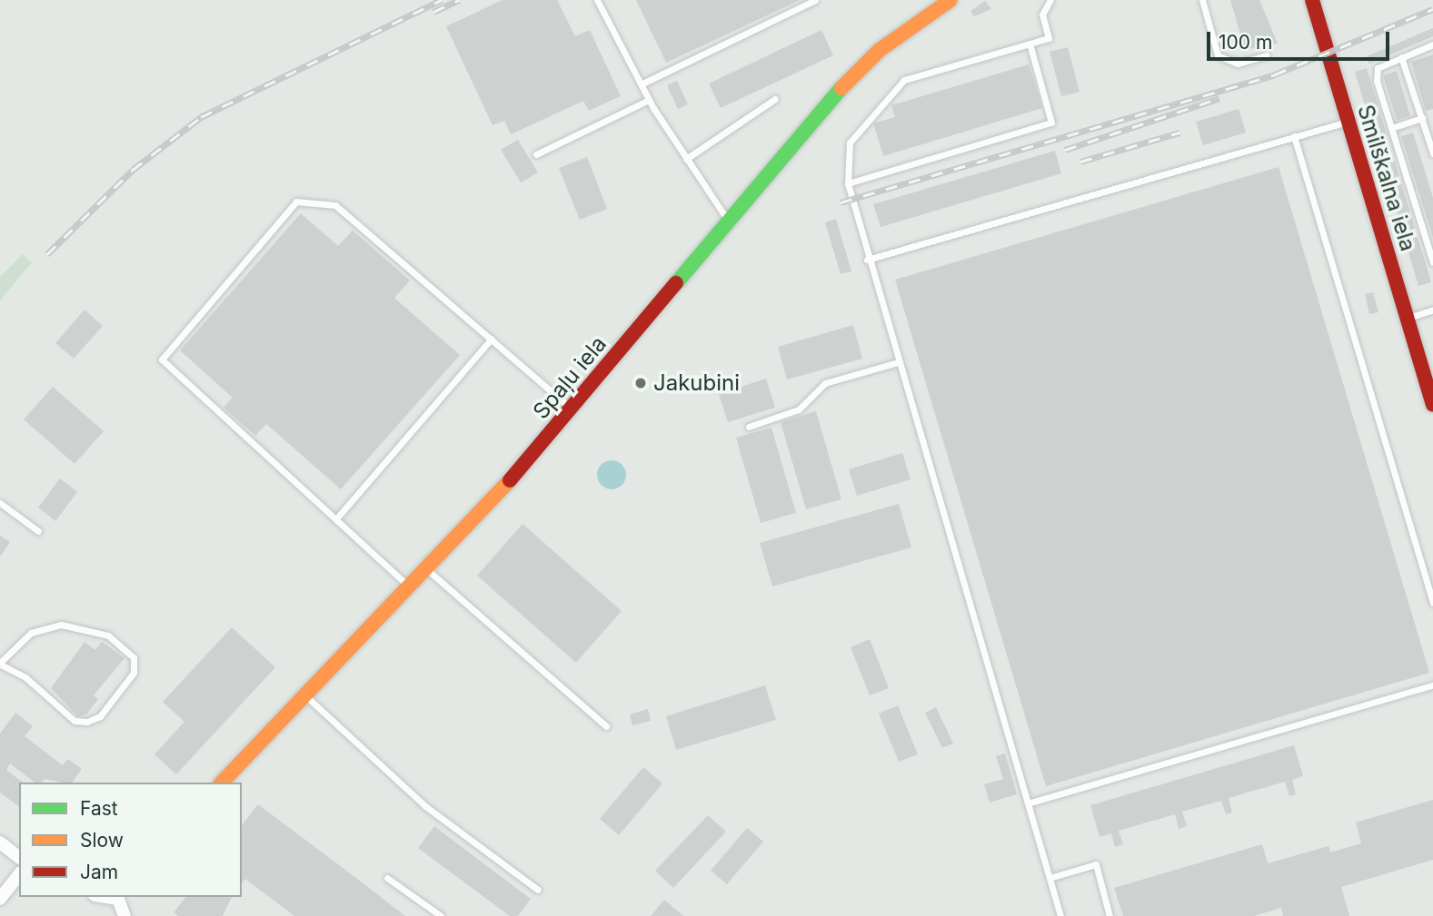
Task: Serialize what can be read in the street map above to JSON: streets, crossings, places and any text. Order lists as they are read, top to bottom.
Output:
{
  "streets": {
    "street": ["Smilškalna iela", "Spaļu iela"]
  },
  "places": ["Jakubini"],
  "legend": ["Fast", "Slow", "Jam"],
  "scale_bar": "100 m"
}
